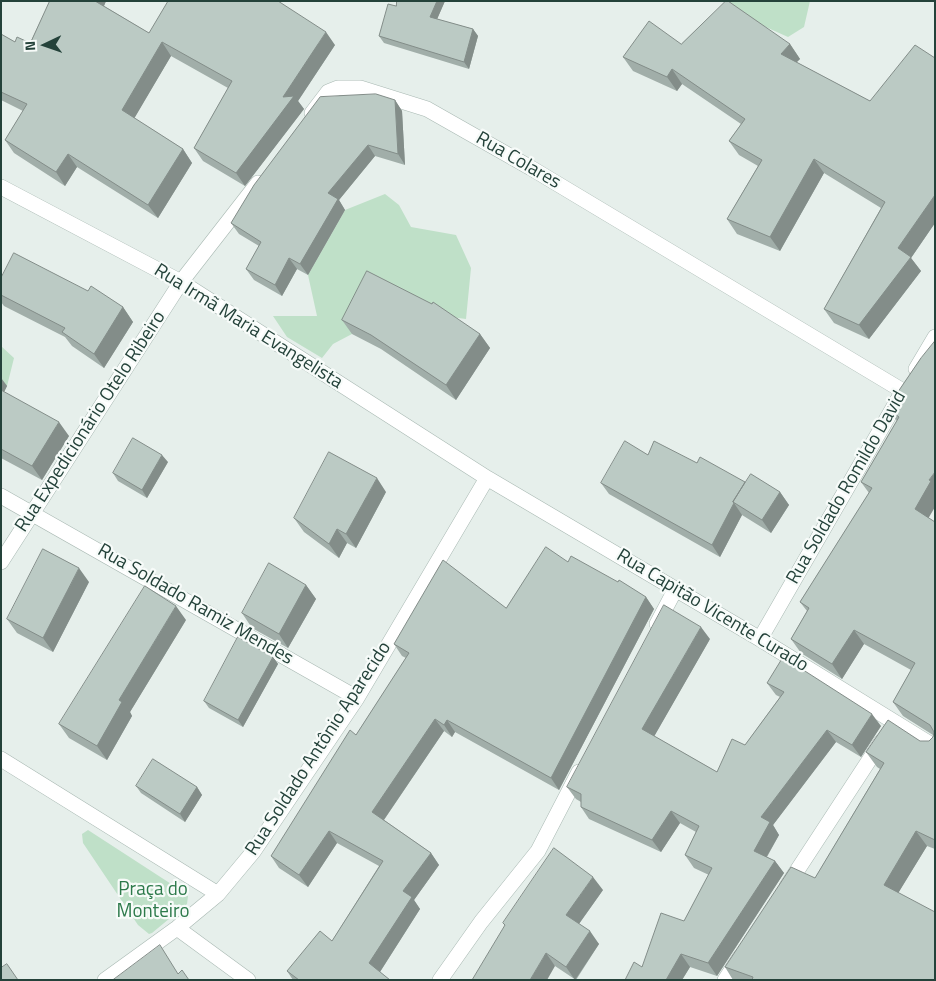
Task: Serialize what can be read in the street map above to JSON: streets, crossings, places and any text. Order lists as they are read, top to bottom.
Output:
{
  "streets": {
    "street": [
      "Rua Colares",
      "Rua Irmã Maria Evangelista",
      "Rua Expedicionário Otelo Ribeiro",
      "Rua Soldado Romildo David",
      "Rua Soldado Ramiz Mendes",
      "Rua Capitão Vicente Curado",
      "Rua Soldado Antônio Aparecido"
    ]
  },
  "crossings": [
    ["Rua Colares", "Rua Soldado Romildo David"],
    ["Rua Irmã Maria Evangelista", "Rua Expedicionário Otelo Ribeiro"],
    ["Rua Irmã Maria Evangelista", "Rua Capitão Vicente Curado"],
    ["Rua Irmã Maria Evangelista", "Rua Soldado Antônio Aparecido"],
    ["Rua Expedicionário Otelo Ribeiro", "Rua Soldado Ramiz Mendes"],
    ["Rua Soldado Romildo David", "Rua Capitão Vicente Curado"],
    ["Rua Soldado Ramiz Mendes", "Rua Soldado Antônio Aparecido"],
    ["Rua Capitão Vicente Curado", "Rua Soldado Antônio Aparecido"]
  ],
  "parks": ["Praça do Monteiro"],
  "north": "left"
}
